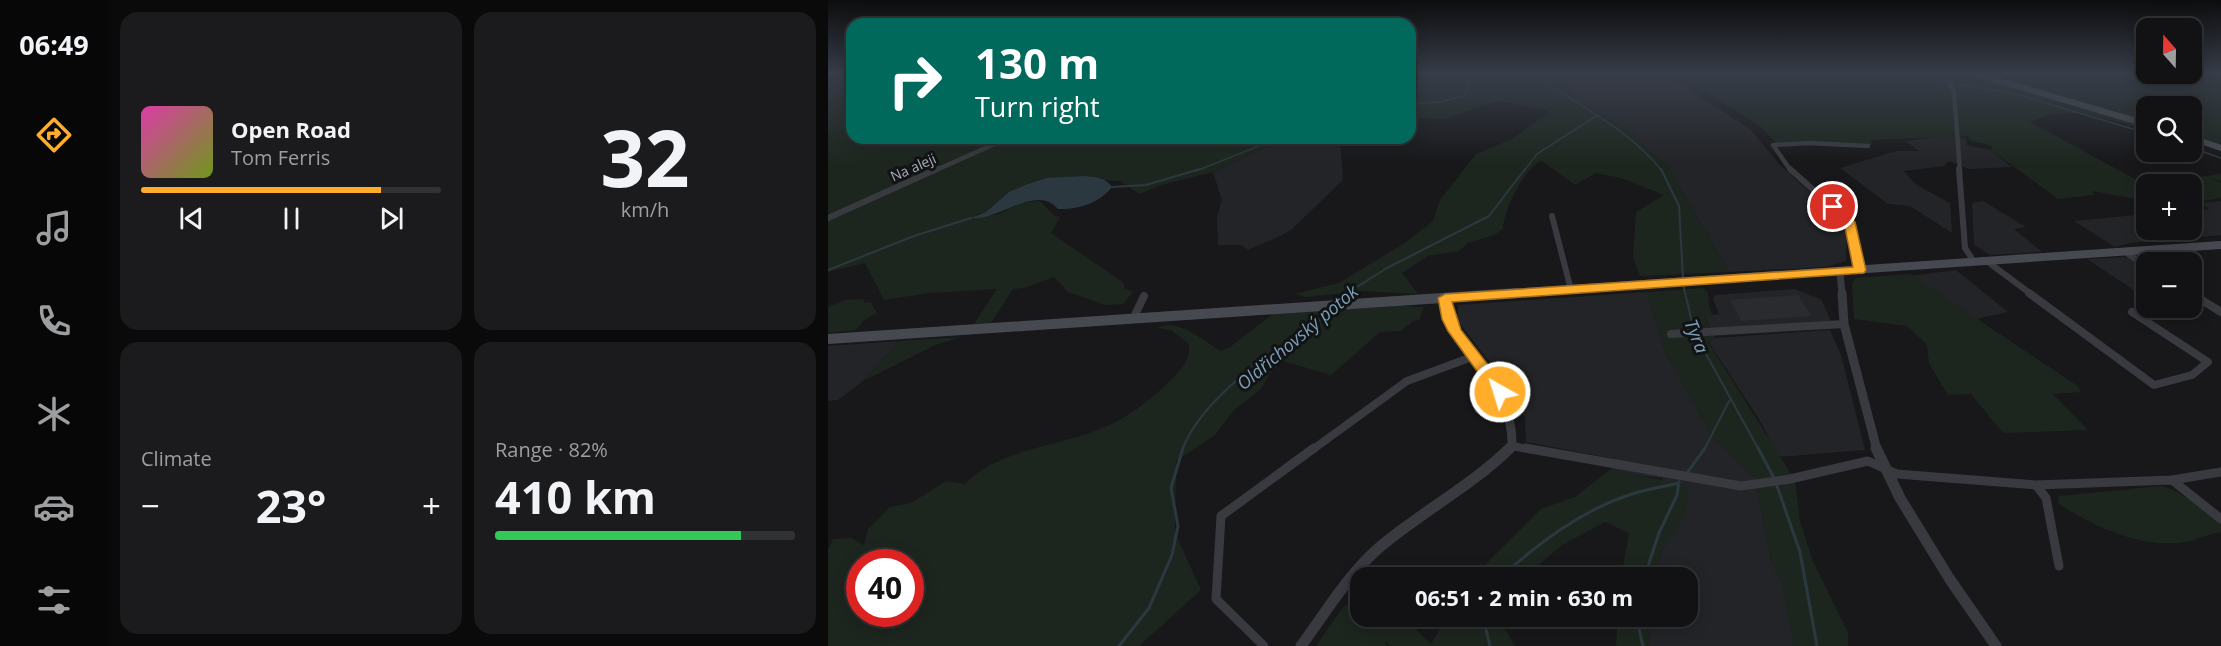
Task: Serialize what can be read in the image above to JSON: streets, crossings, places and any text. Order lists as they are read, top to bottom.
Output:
{
  "streets": {
    "street": ["Na aleji"]
  },
  "water": ["Tyra", "Oldřichovský potok"],
  "north": "top",
  "page": {
    "tabs": "06:49",
    "tile": [
      ["32", "km/h"],
      "Climate",
      ["Range · 82%", "410 km"]
    ],
    "map_buttons": ["+", "−"],
    "turn": ["130 m", "Turn right"],
    "song": ["Open Road", "Tom Ferris"],
    "heat": ["−", "23°", "+"],
    "limit": "40",
    "trip": "06:51 · 2 min · 630 m"
  }
}
